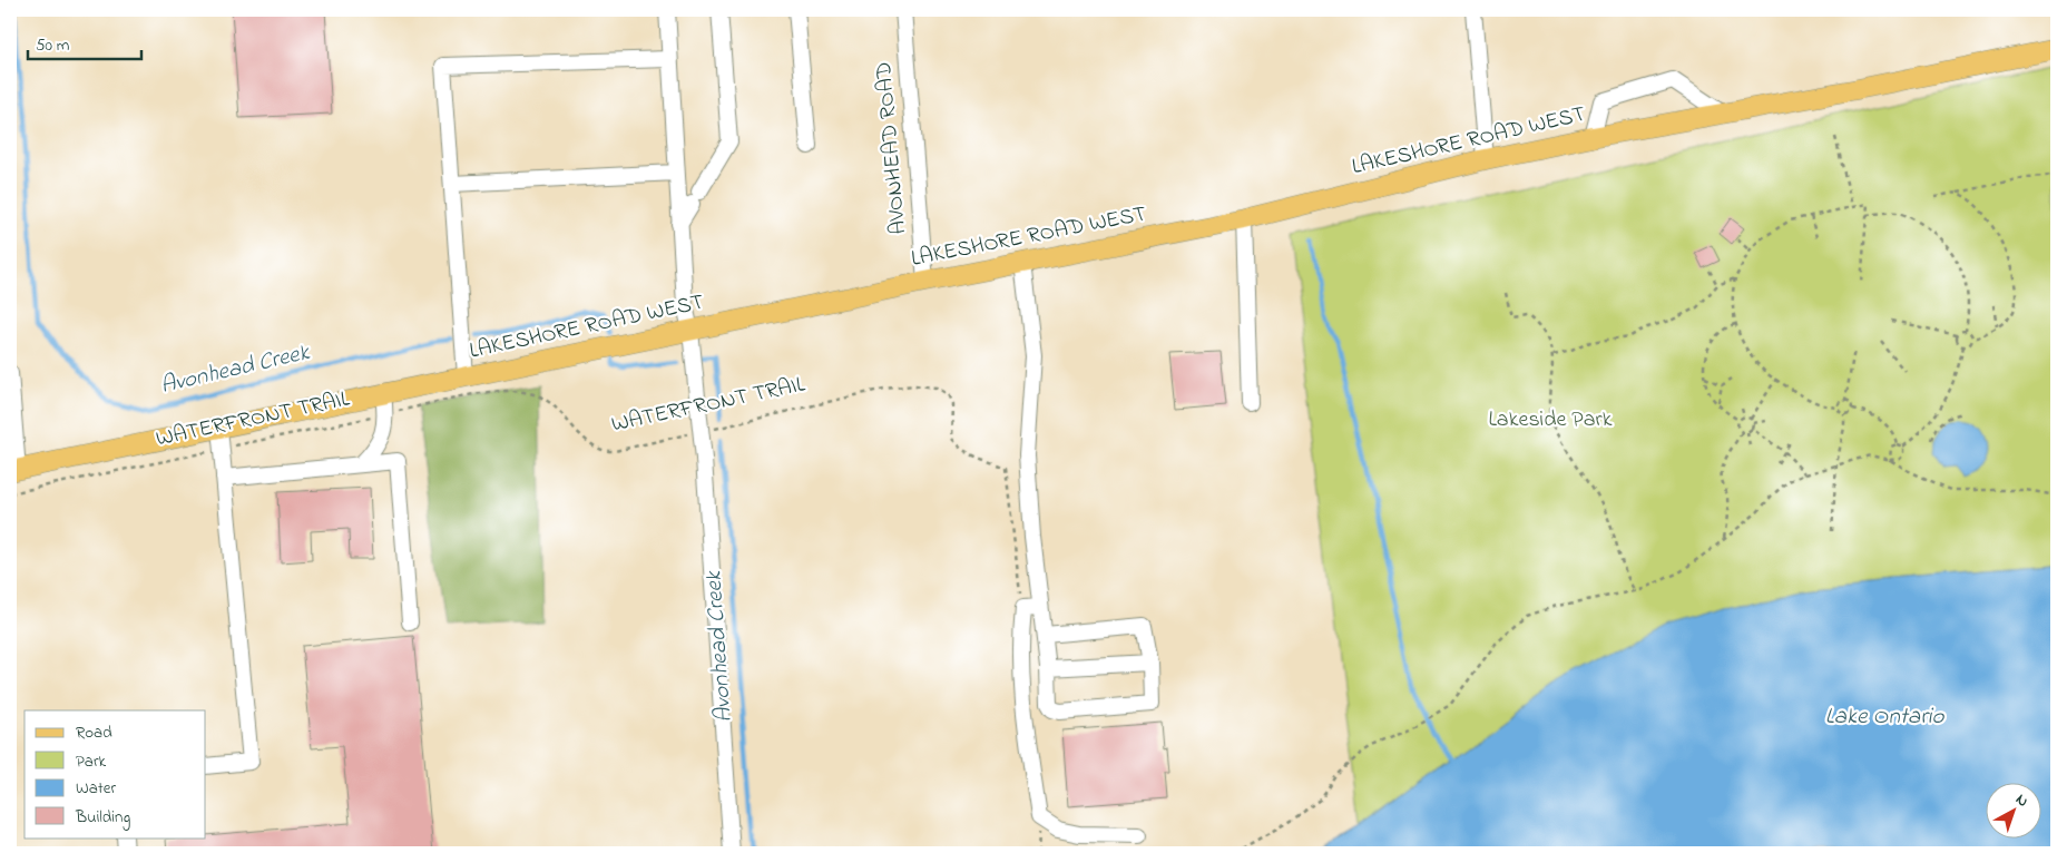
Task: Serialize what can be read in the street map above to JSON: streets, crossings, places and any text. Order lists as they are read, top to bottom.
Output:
{
  "streets": {
    "main road": ["LAKESHORE ROAD WEST"],
    "street": ["AVONHEAD ROAD"],
    "path": ["WATERFRONT TRAIL"]
  },
  "crossings": [
    ["LAKESHORE ROAD WEST", "AVONHEAD ROAD"]
  ],
  "water": ["Avonhead Creek", "Lake Ontario"],
  "parks": ["Lakeside Park"],
  "legend": [
    "Road",
    "Park",
    "Water",
    "Building"
  ],
  "scale_bar": "50 m",
  "north": "top right"
}
